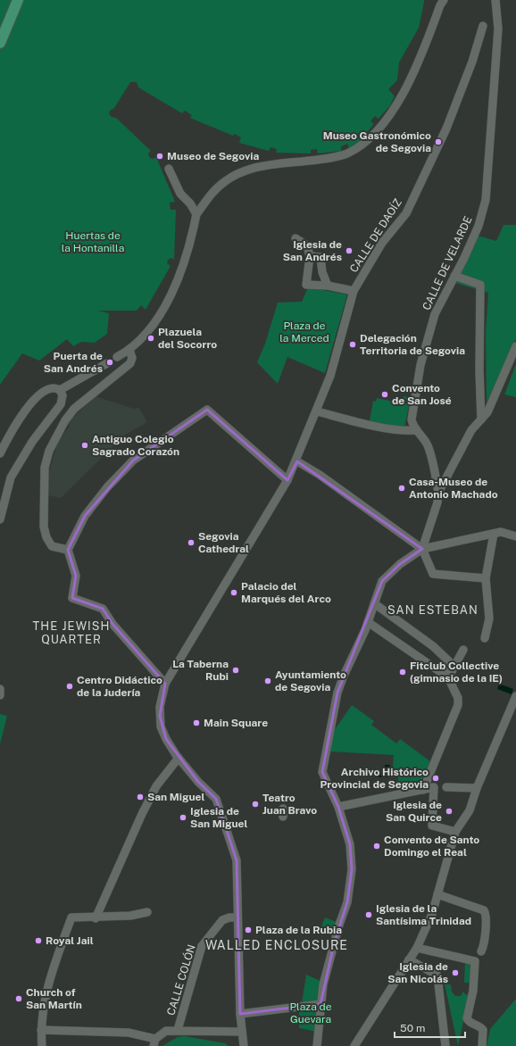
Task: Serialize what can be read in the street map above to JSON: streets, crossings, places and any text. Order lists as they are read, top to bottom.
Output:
{
  "streets": {
    "street": ["CALLE DE DAOÍZ", "CALLE DE VELARDE", "CALLE COLÓN"]
  },
  "districts": ["SAN ESTEBAN", "THE JEWISH QUARTER", "WALLED ENCLOSURE"],
  "parks": ["Huertas de la Hontanilla", "Plaza de la Merced", "Plaza de Guevara"],
  "places": [
    "Museo Gastronómico de Segovia",
    "Museo de Segovia",
    "Iglesia de San Andrés",
    "Plazuela del Socorro",
    "Delegación Territoria de Segovia",
    "Puerta de San Andrés",
    "Convento de San José",
    "Antiguo Colegio Sagrado Corazón",
    "Casa-Museo de Antonio Machado",
    "Segovia Cathedral",
    "Palacio del Marqués del Arco",
    "La Taberna Rubi",
    "Fitclub Collective (gimnasio de la IE)",
    "Ayuntamiento de Segovia",
    "Centro Didáctico de la Judería",
    "Main Square",
    "Archivo Histórico Provincial de Segovia",
    "San Miguel",
    "Teatro Juan Bravo",
    "Iglesia de San Quirce",
    "Iglesia de San Miguel",
    "Convento de Santo Domingo el Real",
    "Iglesia de la Santísima Trinidad",
    "Plaza de la Rubia",
    "Royal Jail",
    "Iglesia de San Nicolás",
    "Church of San Martín"
  ],
  "scale_bar": "50 m"
}
